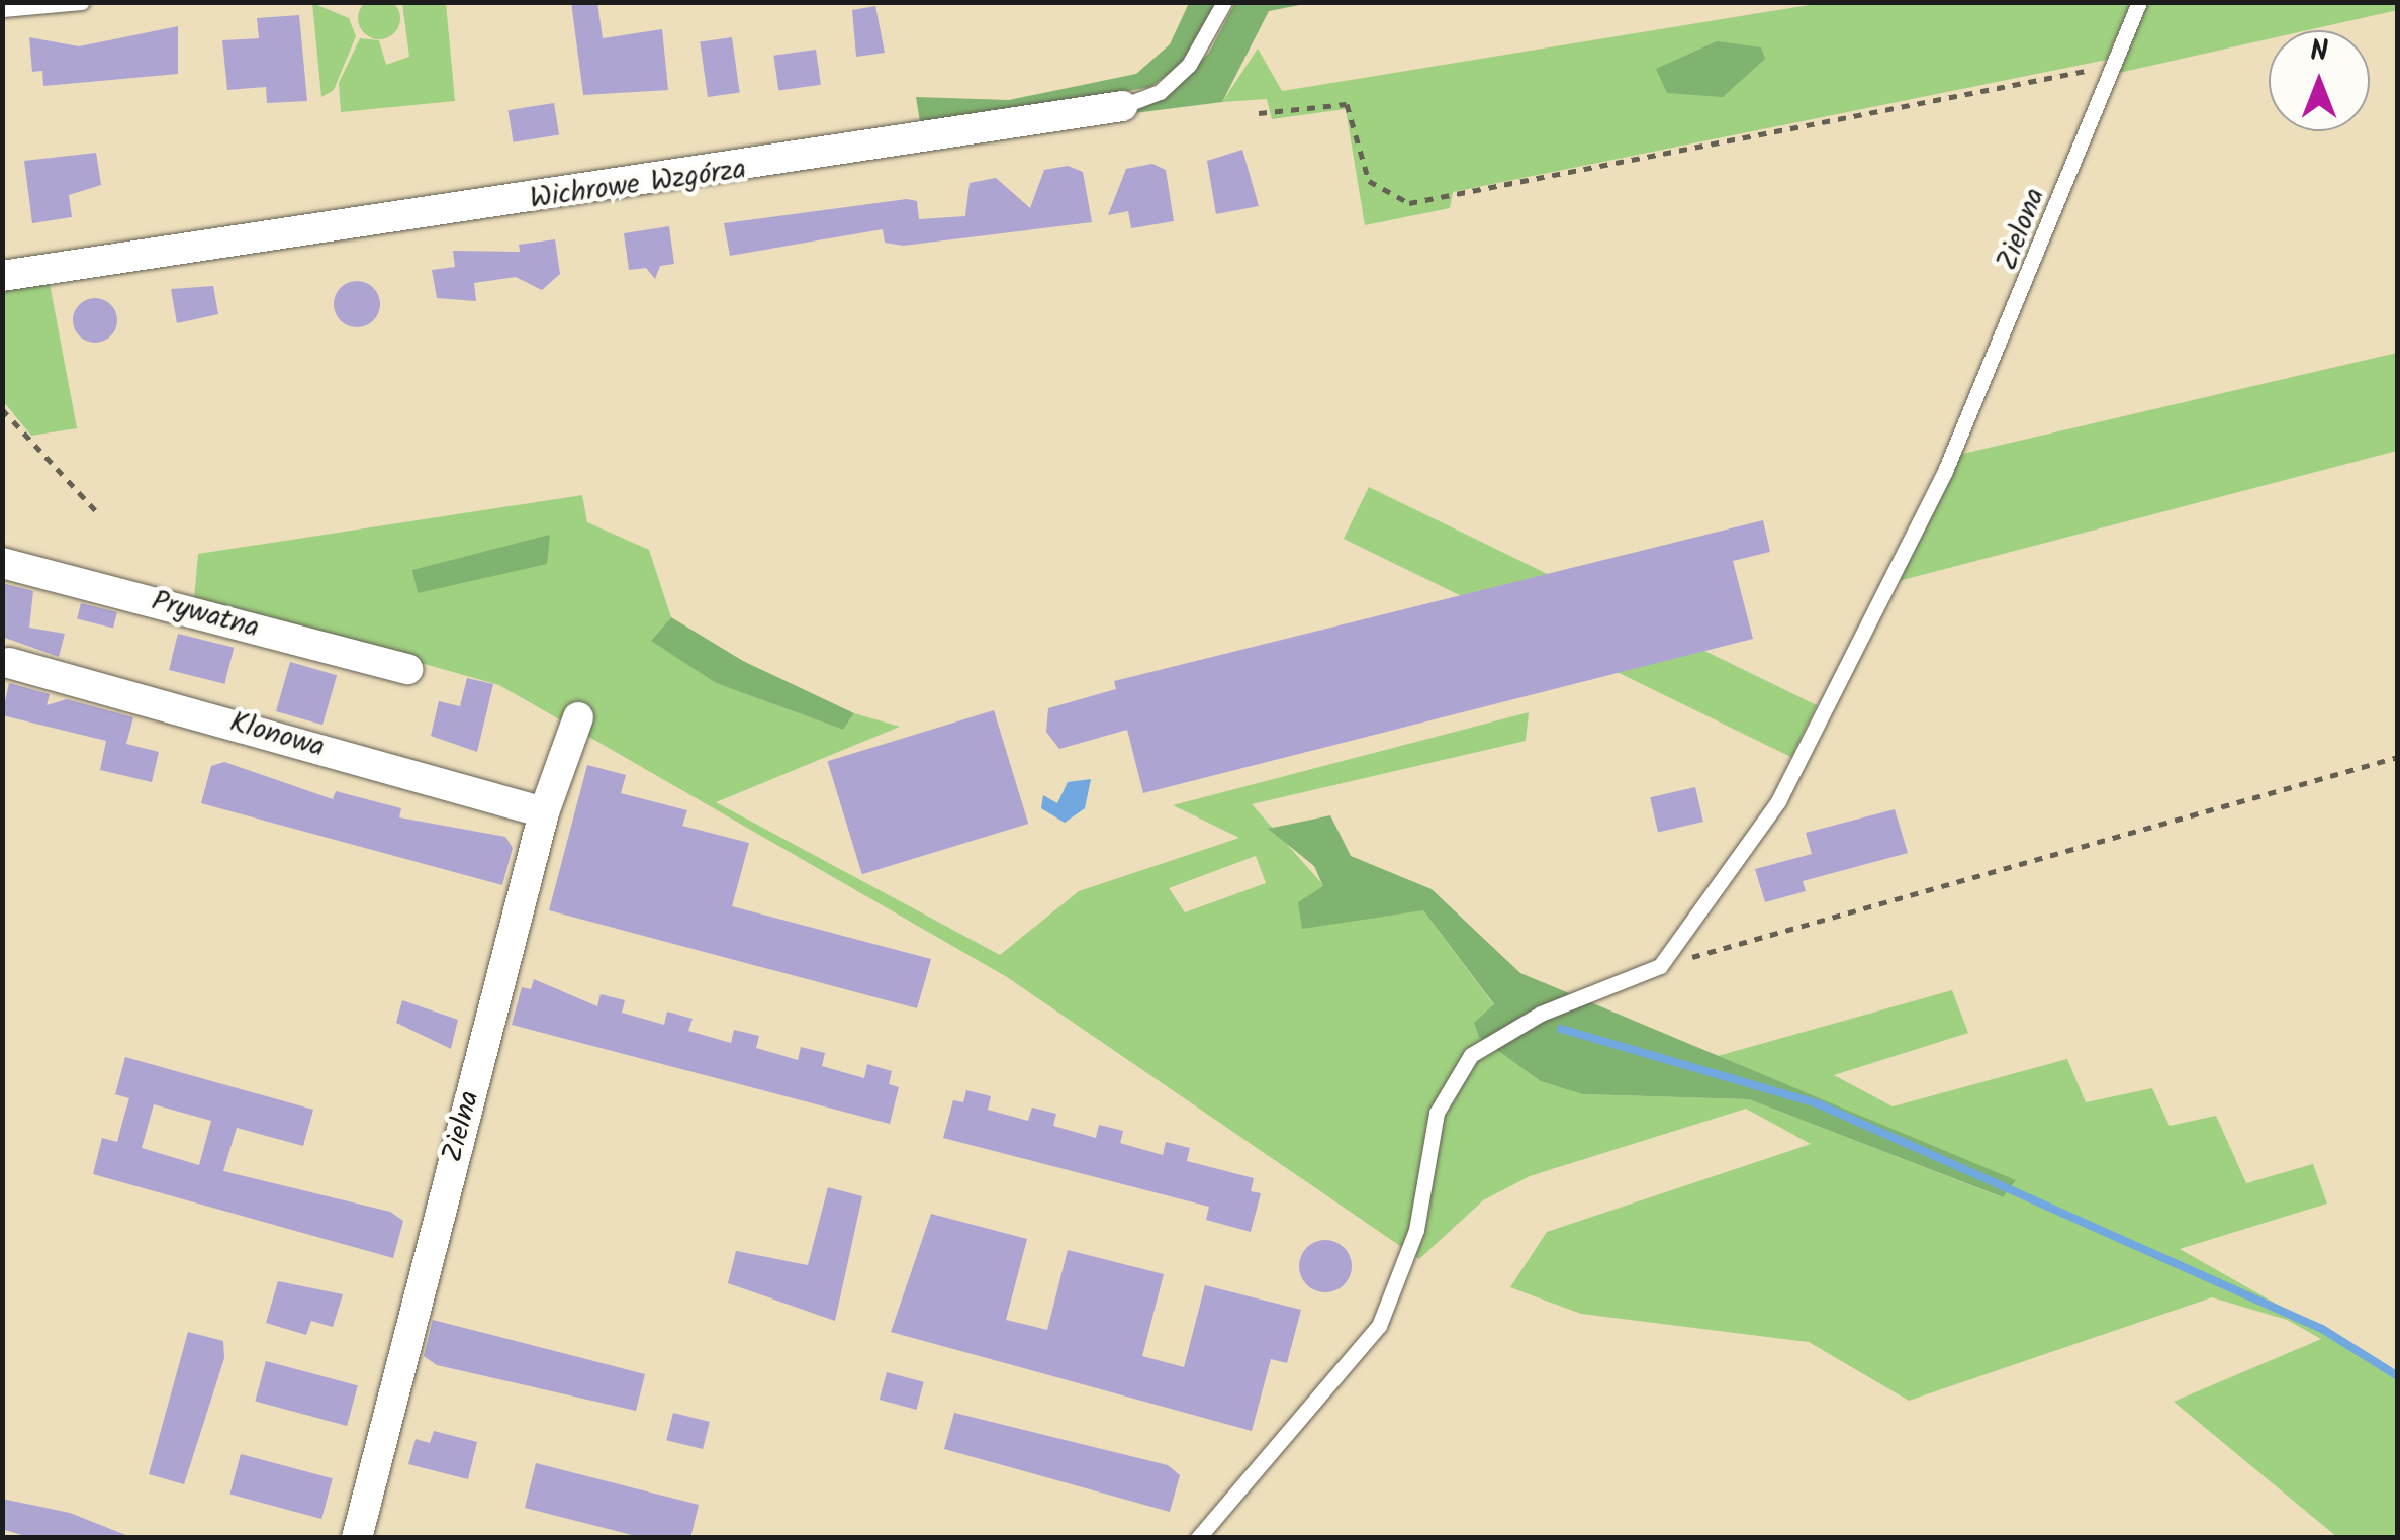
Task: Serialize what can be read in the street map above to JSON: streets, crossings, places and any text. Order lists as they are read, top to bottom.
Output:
{
  "streets": {
    "street": [
      "Wichrowe Wzgórza",
      "Prywatna",
      "Klonowa",
      "Zielna"
    ],
    "lane": ["Zielona"]
  },
  "crossings": [
    ["Klonowa", "Zielna"]
  ],
  "north": "top"
}
